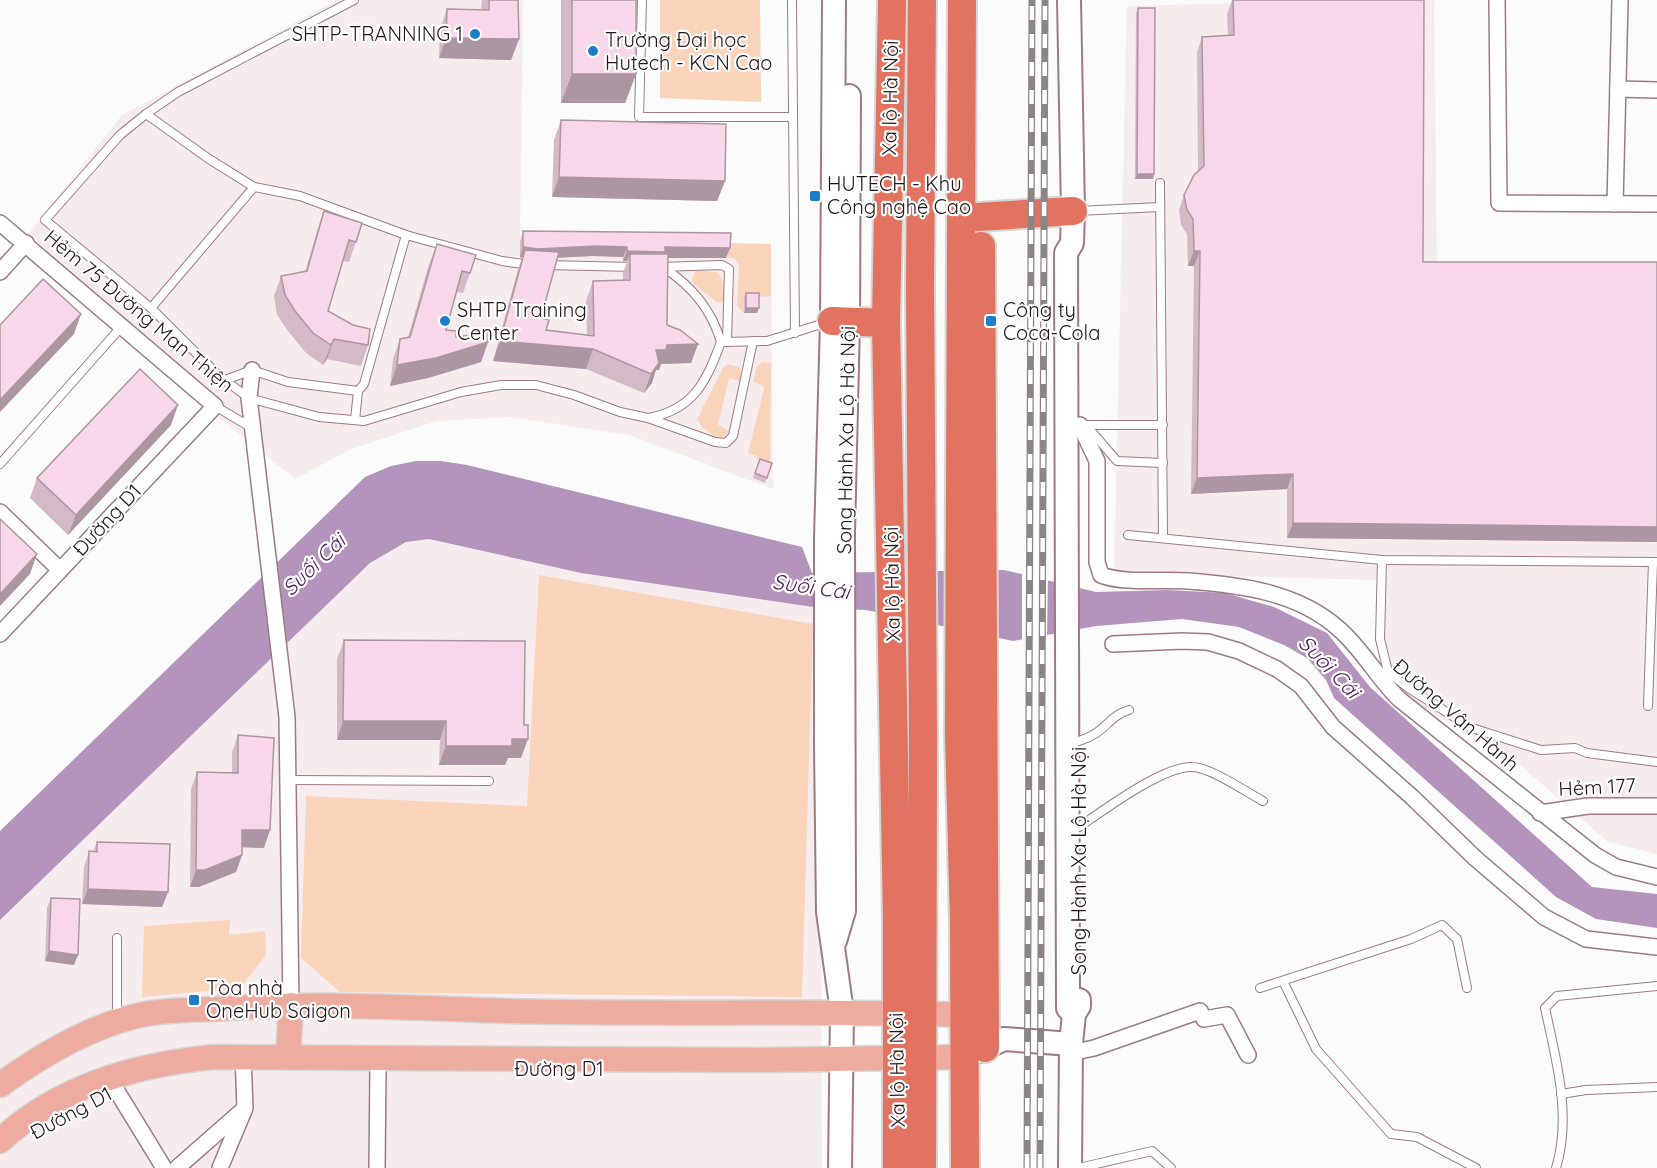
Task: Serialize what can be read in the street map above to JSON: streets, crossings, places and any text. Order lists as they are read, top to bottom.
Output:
{
  "streets": {
    "highway": ["Xa lộ Hà Nội"],
    "main road": ["Song Hành Xa Lộ Hà Nội", "Đường D1"],
    "street": ["Hẻm 75 Đường Man Thiện", "Đường Vận Hành", "Hẻm 177"]
  },
  "crossings": [
    ["Xa lộ Hà Nội", "Đường D1"],
    ["Hẻm 75 Đường Man Thiện", "Đường D1"],
    ["Song Hành Xa Lộ Hà Nội", "Đường D1"],
    ["Song Hành Xa Lộ Hà Nội", "Đường Vận Hành"],
    ["Đường Vận Hành", "Hẻm 177"]
  ],
  "water": ["Suối Cái"],
  "places": {
    "other": ["SHTP-TRANNING 1", "Trường Đại học Hutech - KCN Cao", "SHTP Training Center"],
    "transit": ["HUTECH - Khu Công nghệ Cao", "Công ty Coca-Cola", "Tòa nhà OneHub Saigon"]
  }
}
